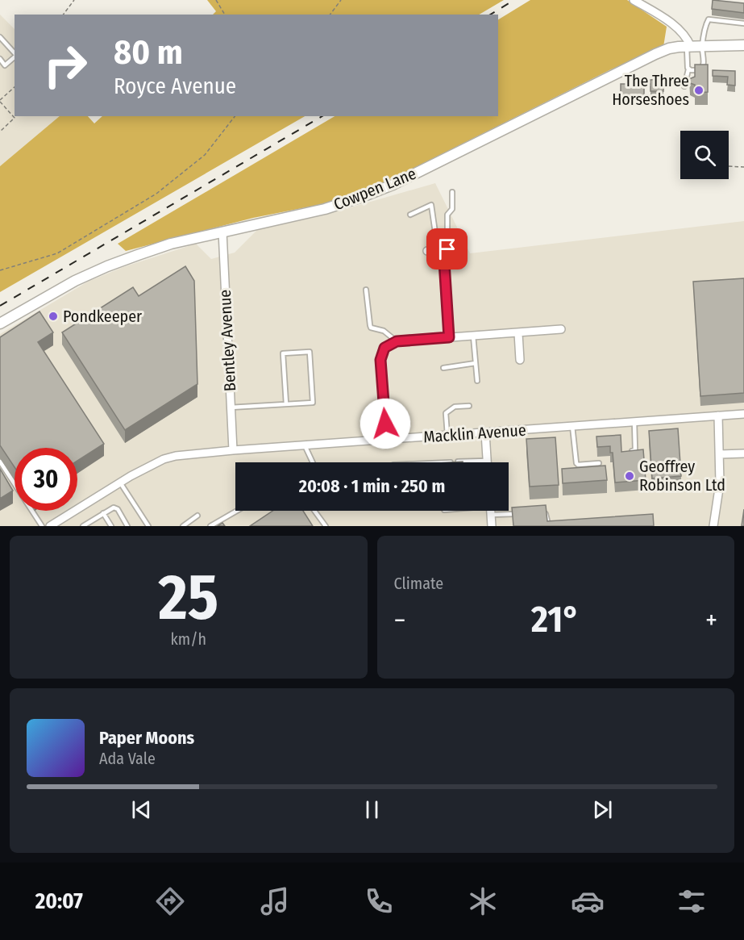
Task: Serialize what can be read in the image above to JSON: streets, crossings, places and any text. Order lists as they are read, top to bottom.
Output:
{
  "streets": {
    "street": ["Cowpen Lane", "Bentley Avenue", "Macklin Avenue"]
  },
  "crossings": [
    ["Cowpen Lane", "Bentley Avenue"],
    ["Bentley Avenue", "Macklin Avenue"]
  ],
  "places": ["The Three Horseshoes", "Pondkeeper", "Geoffrey Robinson Ltd"],
  "page": {
    "turn": ["80 m", "Royce Avenue"],
    "limit": "30",
    "trip": "20:08 · 1 min · 250 m",
    "tile": [
      ["25", "km/h"],
      "Climate"
    ],
    "heat": ["−", "21°", "+"],
    "song": ["Paper Moons", "Ada Vale"],
    "tabs": "20:07"
  }
}
